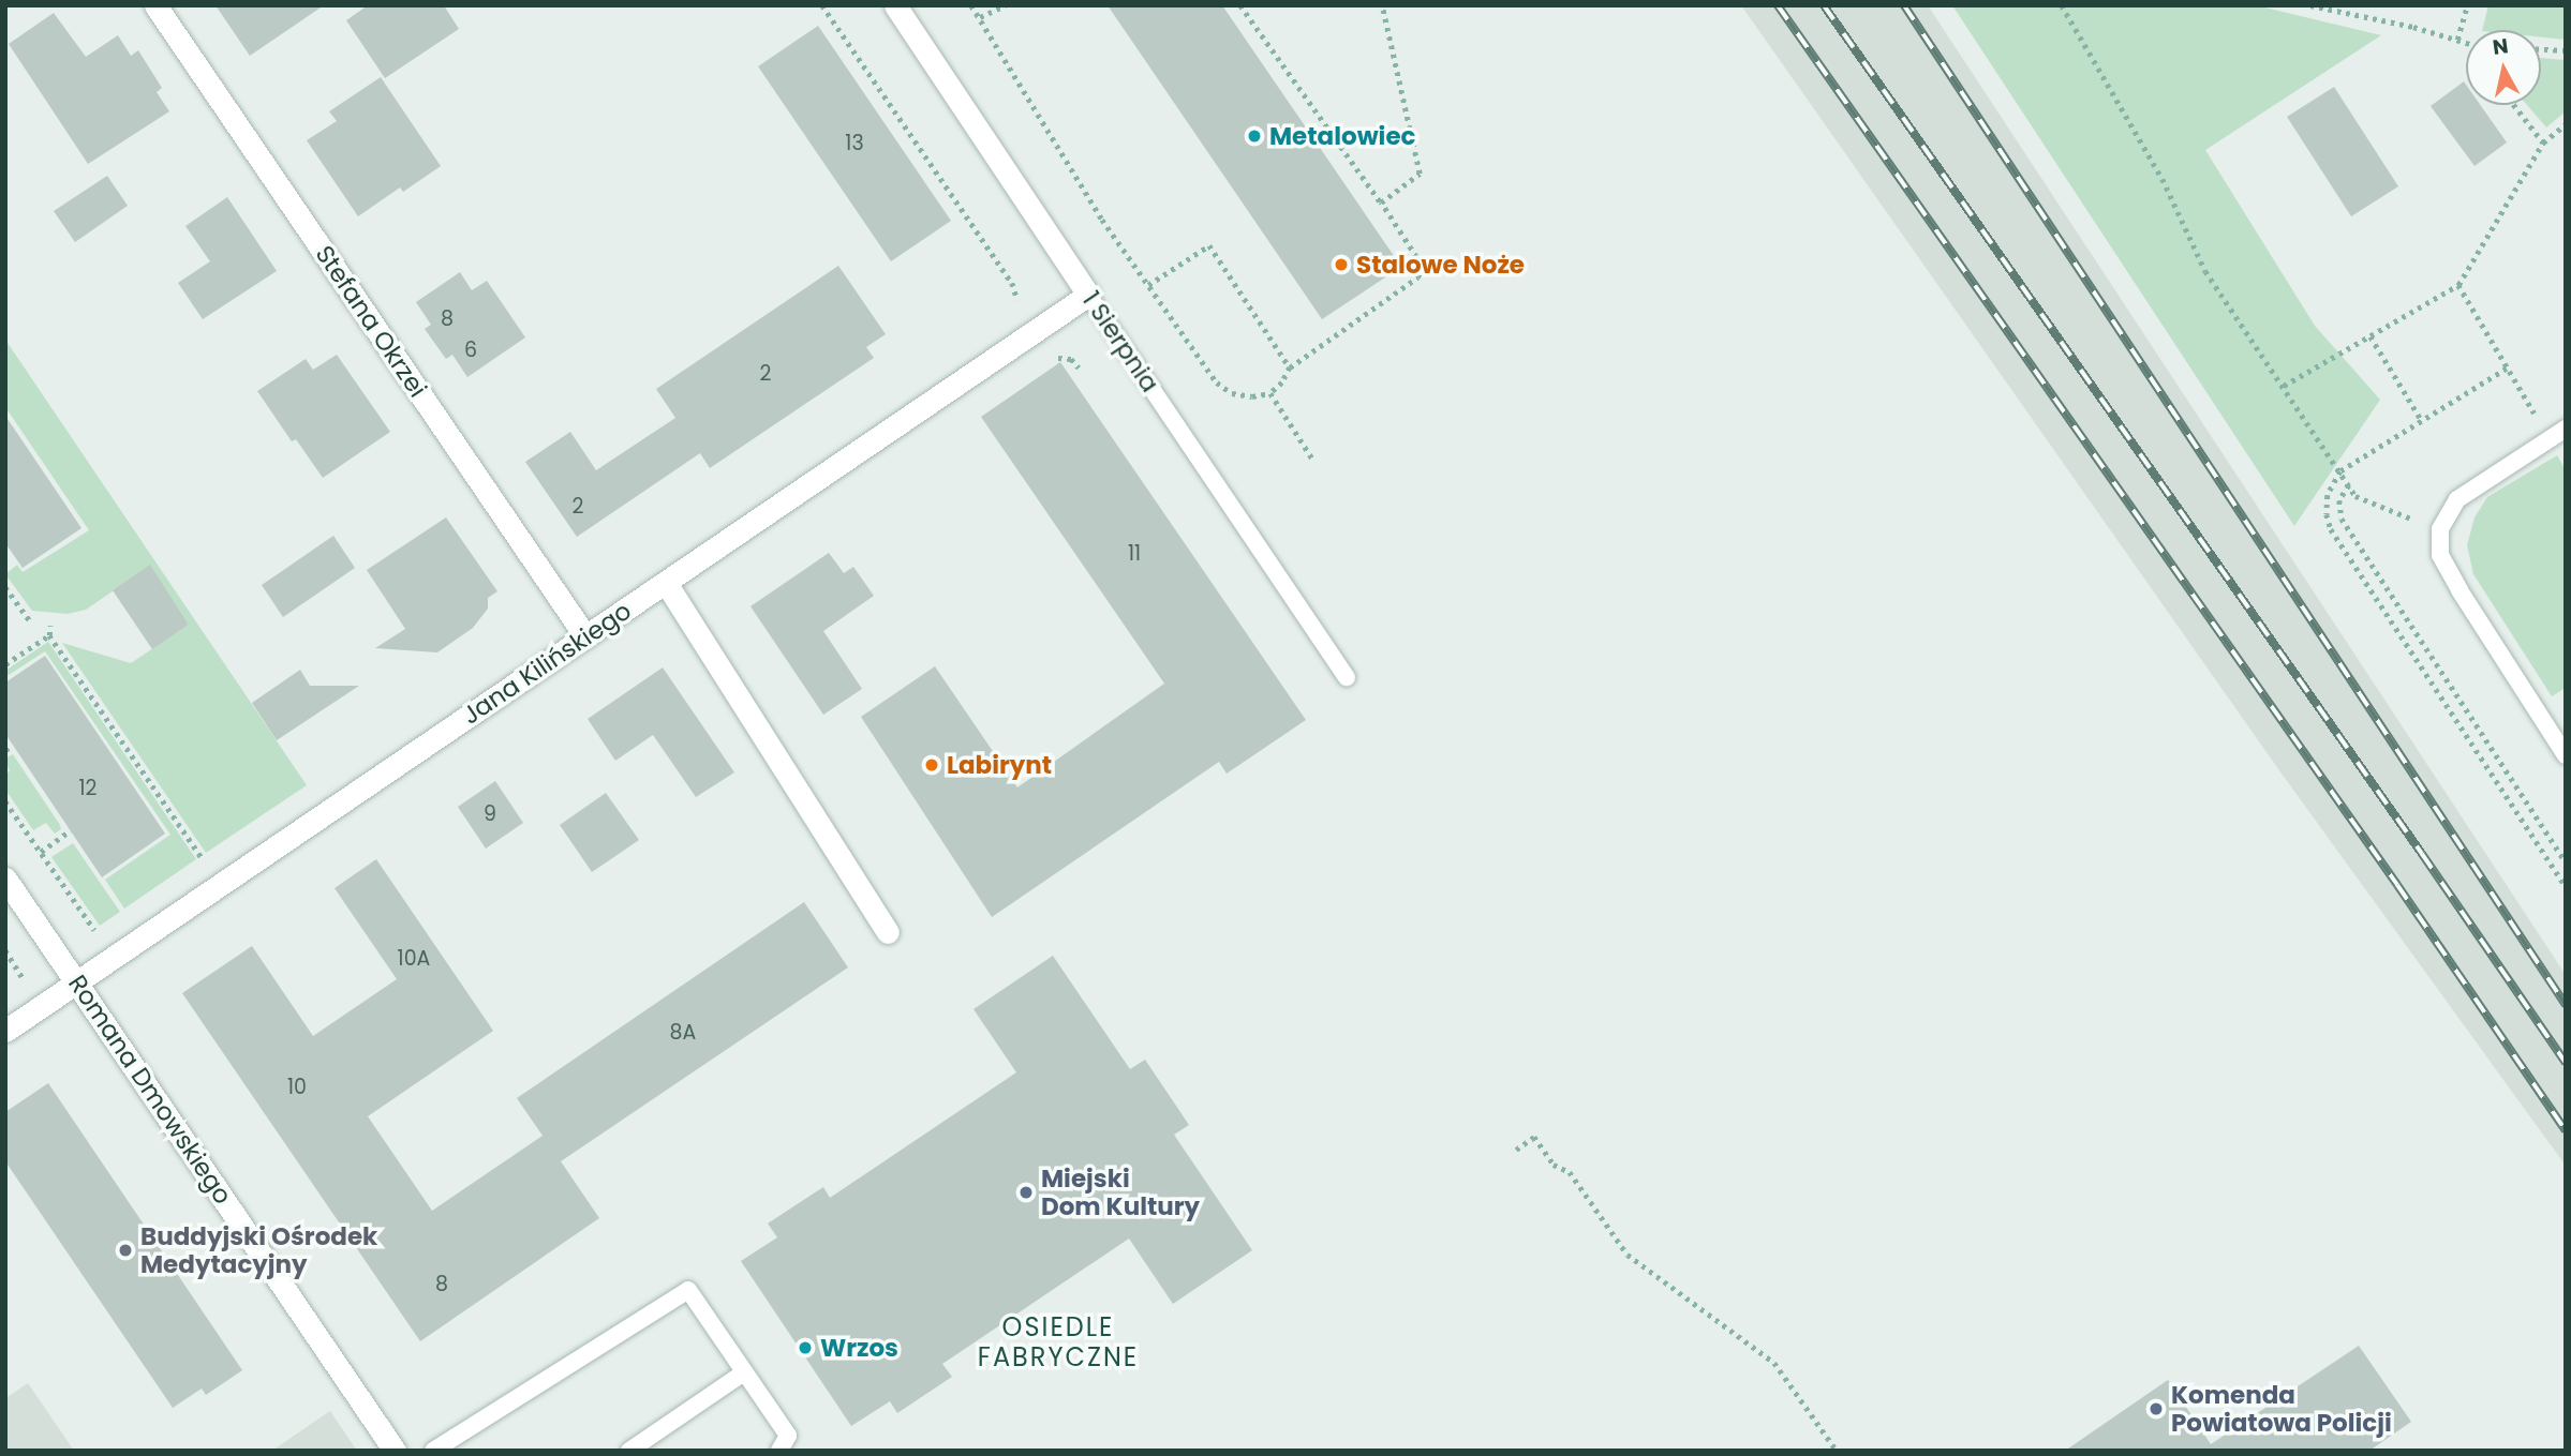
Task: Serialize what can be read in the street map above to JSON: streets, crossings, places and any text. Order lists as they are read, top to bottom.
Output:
{
  "streets": {
    "street": [
      "Stefana Okrzei",
      "1 Sierpnia",
      "Jana Kilińskiego",
      "Romana Dmowskiego"
    ]
  },
  "crossings": [
    ["Stefana Okrzei", "Jana Kilińskiego"],
    ["1 Sierpnia", "Jana Kilińskiego"],
    ["Jana Kilińskiego", "Romana Dmowskiego"]
  ],
  "districts": ["OSIEDLE FABRYCZNE"],
  "places": [
    "Metalowiec",
    "Stalowe Noże",
    "Labirynt",
    "Miejski Dom Kultury",
    "Buddyjski Ośrodek Medytacyjny",
    "Wrzos",
    "Komenda Powiatowa Policji"
  ],
  "house_numbers": [
    "13",
    "8",
    "6",
    "2",
    "2",
    "11",
    "12",
    "9",
    "10A",
    "8A",
    "10",
    "8"
  ],
  "north": "top"
}
